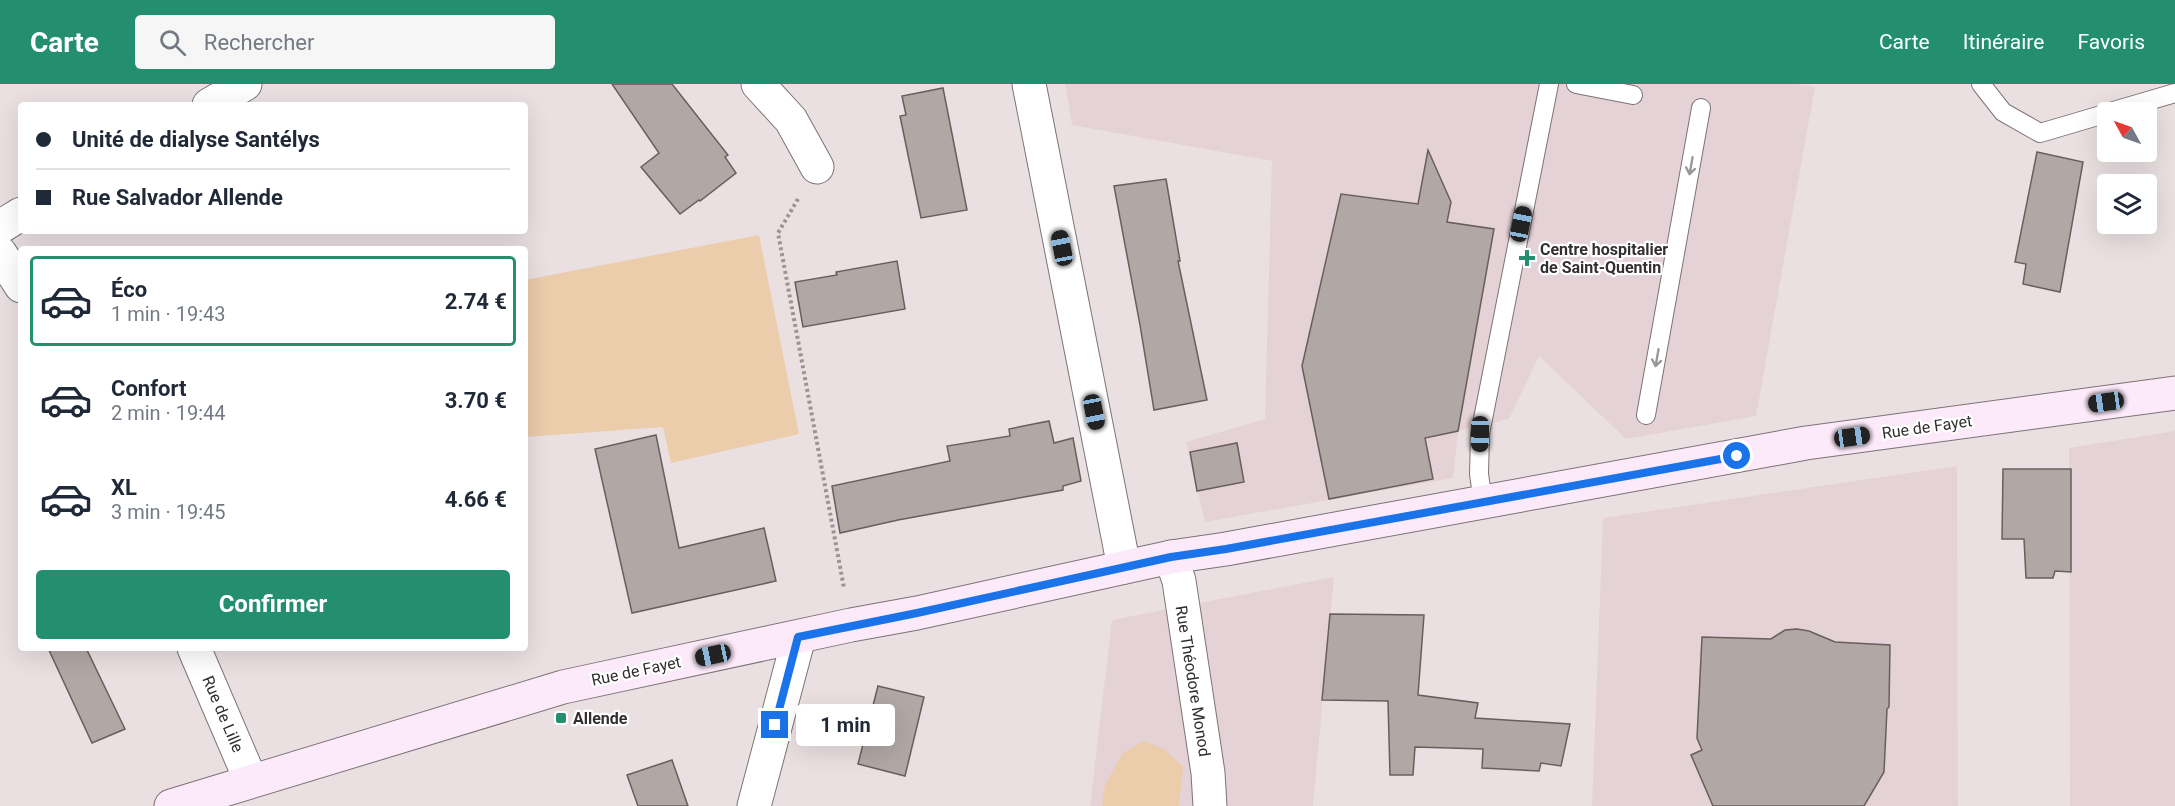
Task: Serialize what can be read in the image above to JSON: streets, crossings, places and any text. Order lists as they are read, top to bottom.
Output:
{
  "streets": {
    "main road": ["Rue de Fayet"],
    "street": ["Rue Théodore Monod", "Rue de Lille"]
  },
  "crossings": [
    ["Rue de Fayet", "Rue Théodore Monod"],
    ["Rue de Fayet", "Rue de Lille"]
  ],
  "places": {
    "health": ["Centre hospitalier de Saint-Quentin"],
    "transit": ["Allende"]
  },
  "north": "top left",
  "page": {
    "header": "Carte",
    "search": "Rechercher",
    "nav": ["Carte", "Itinéraire", "Favoris"],
    "banner": ["Unité de dialyse Santélys", "Rue Salvador Allende"],
    "list": [
      {
        "name": "Éco",
        "note": "1 min · 19:43",
        "value": "2.74 €"
      },
      {
        "name": "Confort",
        "note": "2 min · 19:44",
        "value": "3.70 €"
      },
      {
        "name": "XL",
        "note": "3 min · 19:45",
        "value": "4.66 €"
      }
    ],
    "buttons": "Confirmer",
    "bubble": "1 min"
  }
}
